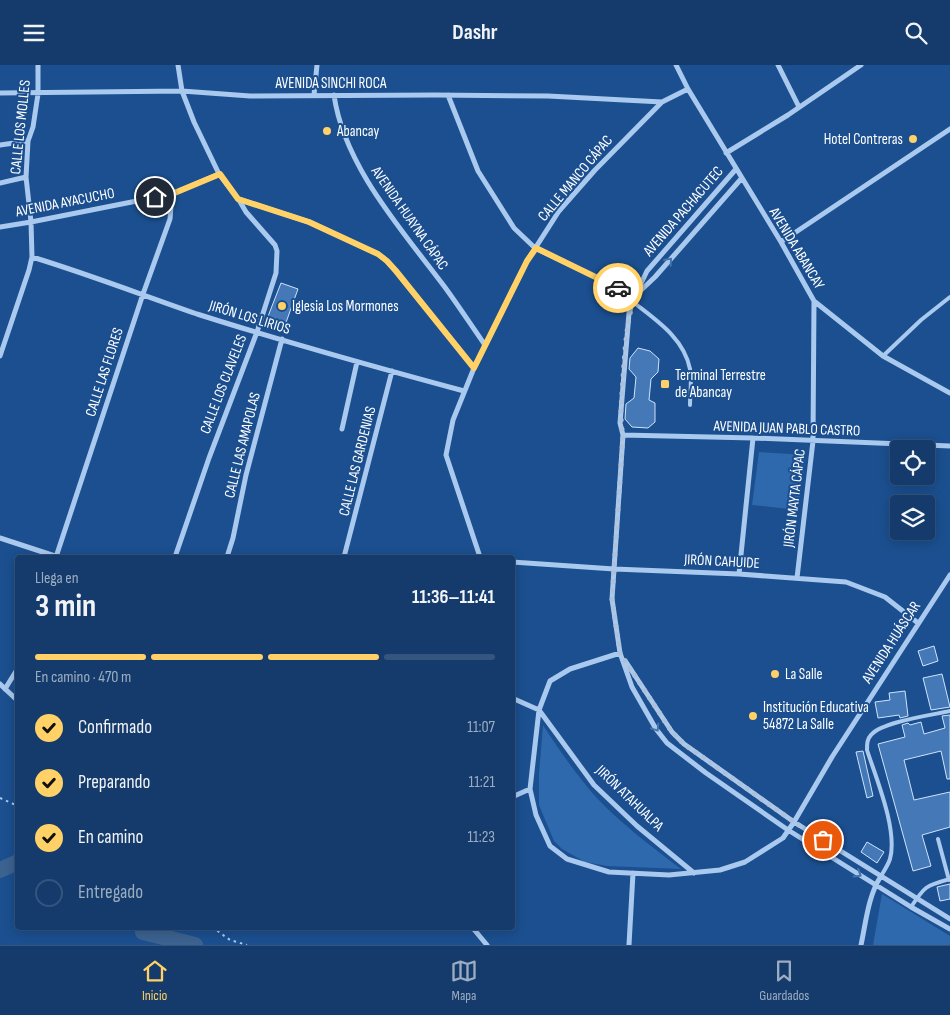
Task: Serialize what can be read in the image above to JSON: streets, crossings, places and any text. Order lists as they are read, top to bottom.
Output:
{
  "streets": {
    "street": [
      "AVENIDA SINCHI ROCA",
      "CALLE LOS MOLLES",
      "CALLE MANCO CÁPAC",
      "AVENIDA AYACUCHO",
      "AVENIDA PACHACUTEC",
      "AVENIDA HUAYNA CÁPAC",
      "AVENIDA ABANCAY",
      "JIRÓN LOS LIRIOS",
      "CALLE LAS FLORES",
      "CALLE LOS CLAVELES",
      "AVENIDA JUAN PABLO CASTRO",
      "CALLE LAS AMAPOLAS",
      "CALLE LAS GARDENIAS",
      "JIRÓN MAYTA CÁPAC",
      "JIRÓN CAHUIDE",
      "AVENIDA HUÁSCAR",
      "JIRÓN ATAHUALPA"
    ]
  },
  "crossings": [
    ["AVENIDA SINCHI ROCA", "CALLE LOS MOLLES"],
    ["AVENIDA SINCHI ROCA", "CALLE MANCO CÁPAC"],
    ["AVENIDA SINCHI ROCA", "AVENIDA HUAYNA CÁPAC"],
    ["AVENIDA SINCHI ROCA", "CALLE LOS CLAVELES"],
    ["CALLE LOS MOLLES", "AVENIDA AYACUCHO"],
    ["CALLE LOS MOLLES", "JIRÓN LOS LIRIOS"],
    ["CALLE MANCO CÁPAC", "AVENIDA HUAYNA CÁPAC"],
    ["CALLE MANCO CÁPAC", "AVENIDA ABANCAY"],
    ["CALLE MANCO CÁPAC", "JIRÓN LOS LIRIOS"],
    ["AVENIDA AYACUCHO", "CALLE LAS FLORES"],
    ["AVENIDA AYACUCHO", "CALLE LOS CLAVELES"],
    ["AVENIDA PACHACUTEC", "AVENIDA ABANCAY"],
    ["AVENIDA PACHACUTEC", "AVENIDA JUAN PABLO CASTRO"],
    ["AVENIDA PACHACUTEC", "JIRÓN CAHUIDE"],
    ["AVENIDA PACHACUTEC", "AVENIDA HUÁSCAR"],
    ["AVENIDA ABANCAY", "JIRÓN MAYTA CÁPAC"],
    ["JIRÓN LOS LIRIOS", "CALLE LAS FLORES"],
    ["JIRÓN LOS LIRIOS", "CALLE LOS CLAVELES"],
    ["JIRÓN LOS LIRIOS", "CALLE LAS AMAPOLAS"],
    ["JIRÓN LOS LIRIOS", "CALLE LAS GARDENIAS"],
    ["AVENIDA JUAN PABLO CASTRO", "JIRÓN MAYTA CÁPAC"],
    ["JIRÓN MAYTA CÁPAC", "JIRÓN CAHUIDE"],
    ["JIRÓN CAHUIDE", "AVENIDA HUÁSCAR"],
    ["AVENIDA HUÁSCAR", "JIRÓN ATAHUALPA"]
  ],
  "places": {
    "other": [
      "Abancay",
      "Hotel Contreras",
      "Iglesia Los Mormones",
      "La Salle",
      "Institución Educativa 54872 La Salle"
    ],
    "transit": ["Terminal Terrestre de Abancay"]
  },
  "page": {
    "header": "Dashr",
    "heading": ["3 min", "Llega en", "11:36–11:41"],
    "bar": "En camino · 470 m",
    "list": [
      ["Confirmado", "11:07"],
      ["Preparando", "11:21"],
      ["En camino", "11:23"],
      "Entregado"
    ],
    "tabs": ["Inicio", "Mapa", "Guardados"]
  }
}
